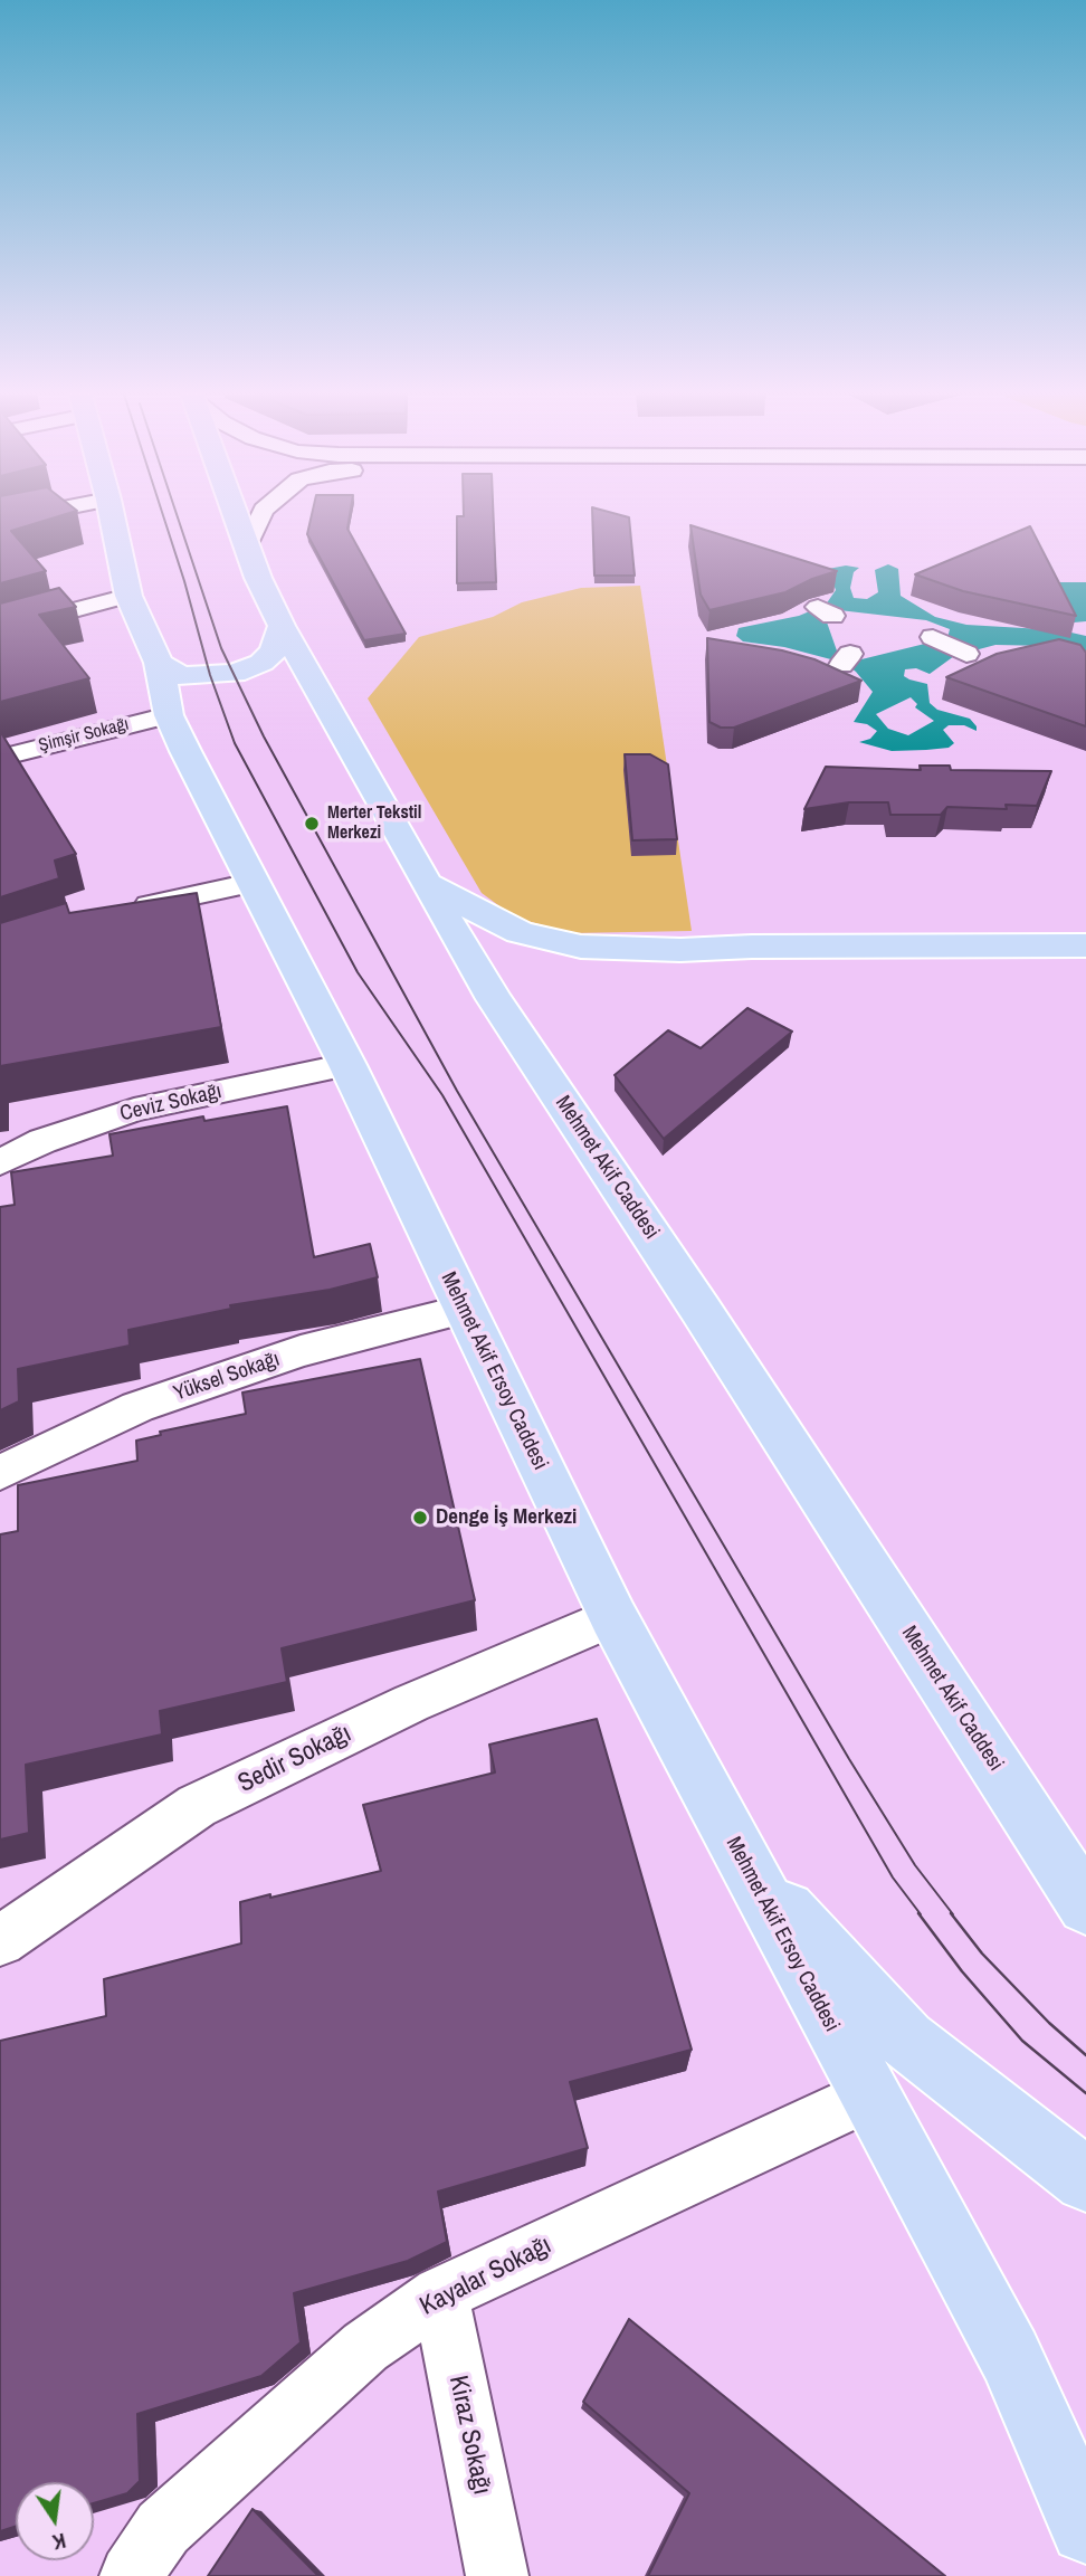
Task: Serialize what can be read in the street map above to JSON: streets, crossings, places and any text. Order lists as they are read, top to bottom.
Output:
{
  "streets": {
    "main road": ["Mehmet Akif Caddesi", "Mehmet Akif Ersoy Caddesi"],
    "street": [
      "Şimşir Sokağı",
      "Ceviz Sokağı",
      "Yüksel Sokağı",
      "Sedir Sokağı",
      "Kayalar Sokağı",
      "Kiraz Sokağı"
    ]
  },
  "crossings": [
    ["Şimşir Sokağı", "Mehmet Akif Ersoy Caddesi"],
    ["Ceviz Sokağı", "Mehmet Akif Ersoy Caddesi"],
    ["Mehmet Akif Ersoy Caddesi", "Yüksel Sokağı"],
    ["Mehmet Akif Ersoy Caddesi", "Sedir Sokağı"],
    ["Mehmet Akif Ersoy Caddesi", "Kayalar Sokağı"],
    ["Kayalar Sokağı", "Kiraz Sokağı"]
  ],
  "places": ["Merter Tekstil Merkezi", "Denge İş Merkezi"],
  "north": "bottom"
}
